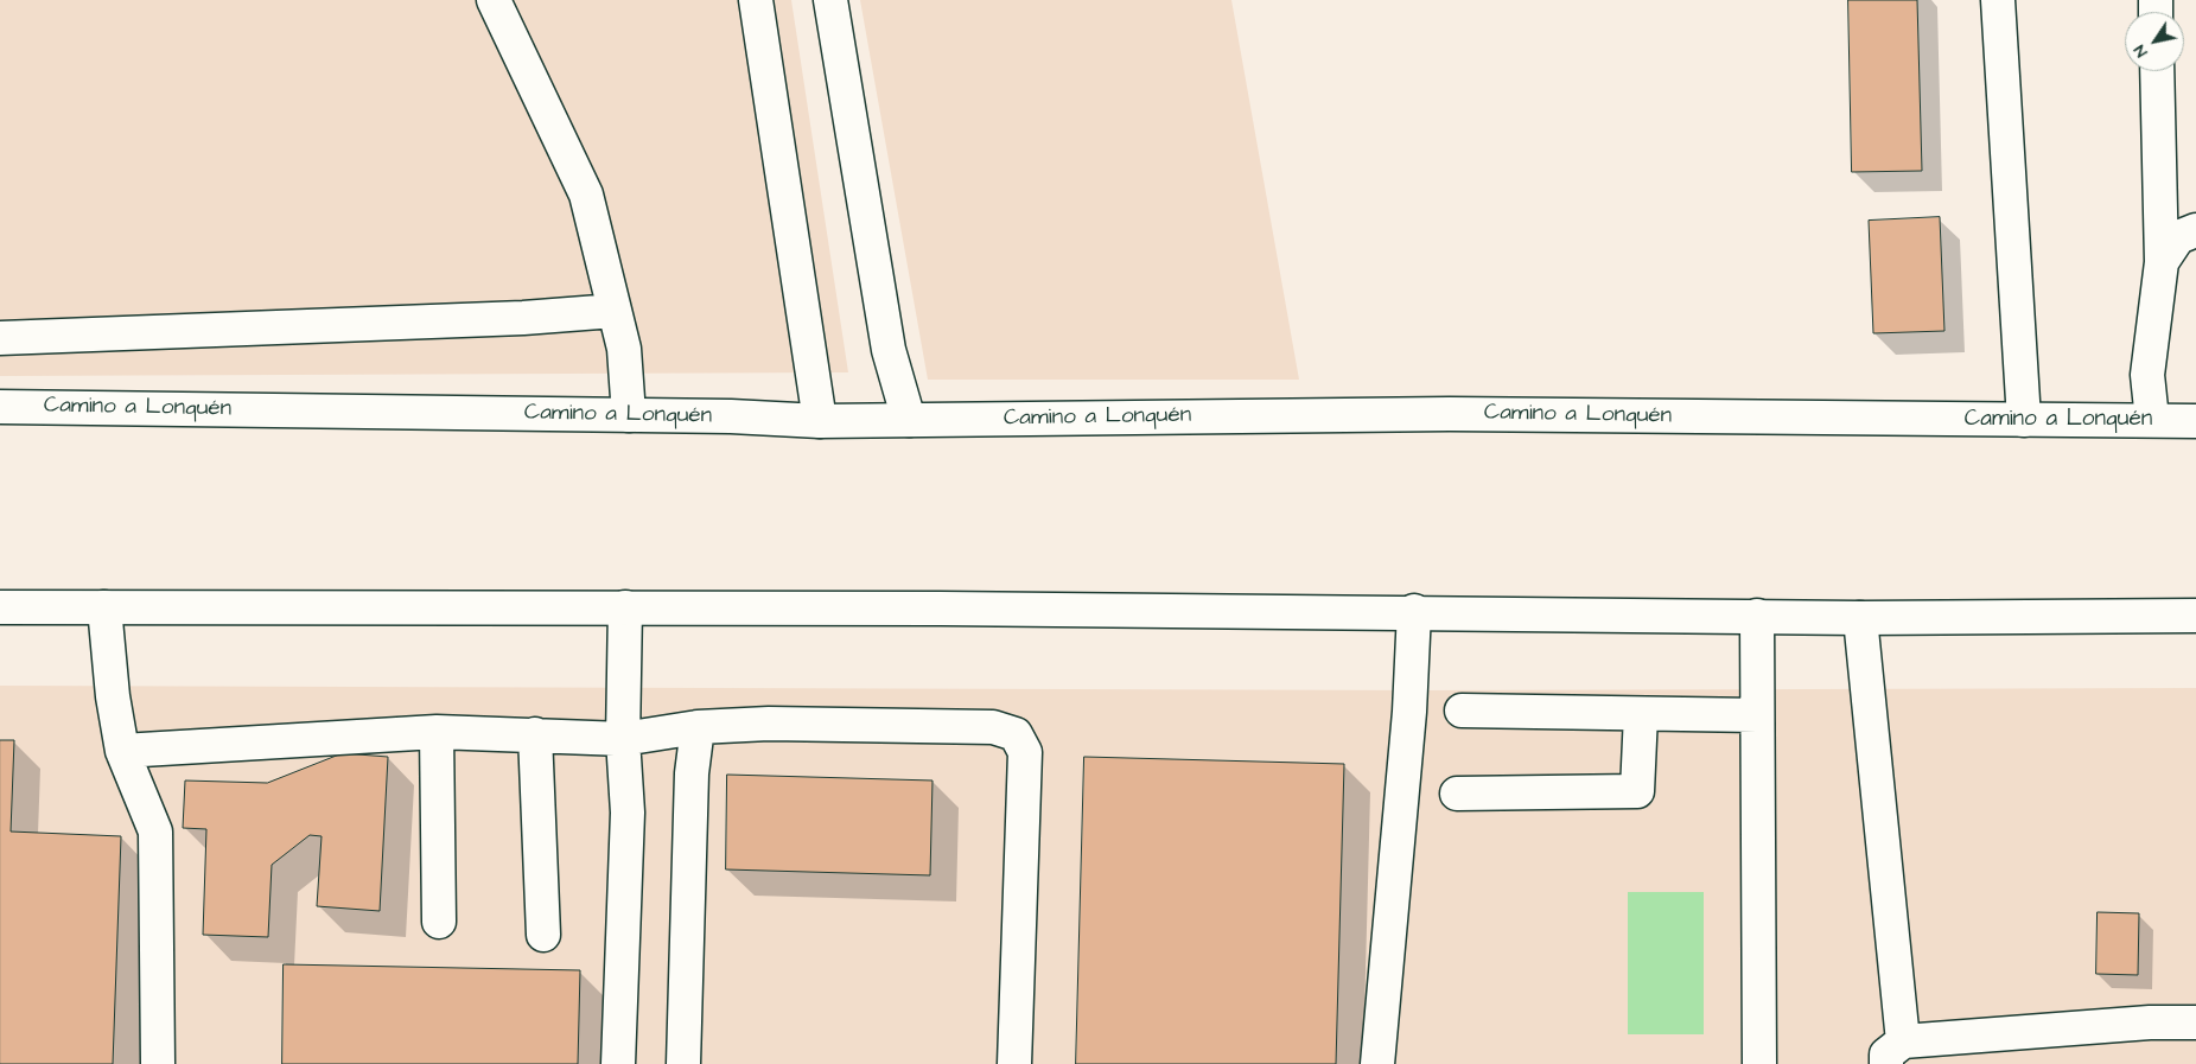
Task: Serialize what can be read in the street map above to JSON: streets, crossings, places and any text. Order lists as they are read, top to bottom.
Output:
{
  "streets": {
    "main road": ["Camino a Lonquén"]
  },
  "north": "bottom left"
}
